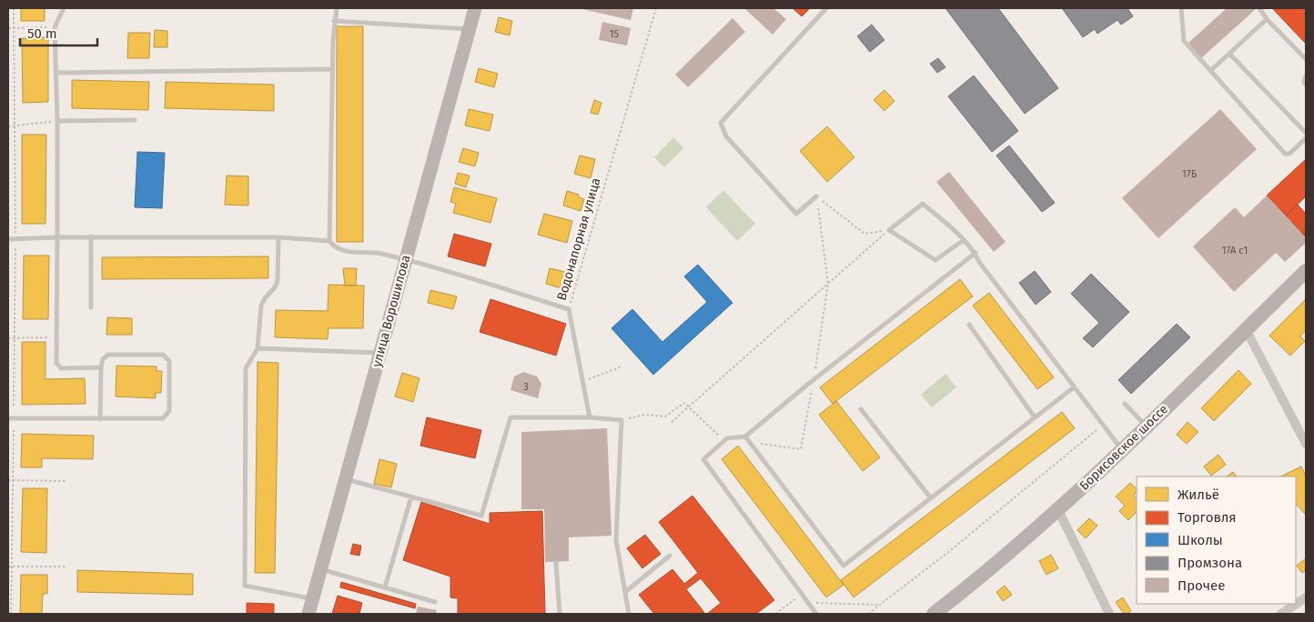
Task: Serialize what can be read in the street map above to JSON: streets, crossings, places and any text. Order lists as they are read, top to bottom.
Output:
{
  "streets": {
    "main road": ["улица Ворошилова", "Борисовское шоссе"],
    "lane": ["Водонапорная улица"]
  },
  "house_numbers": [
    "15",
    "17Б",
    "17А с1",
    "3"
  ],
  "legend": [
    "Жильё",
    "Торговля",
    "Школы",
    "Промзона",
    "Прочее"
  ],
  "scale_bar": "50 m"
}
